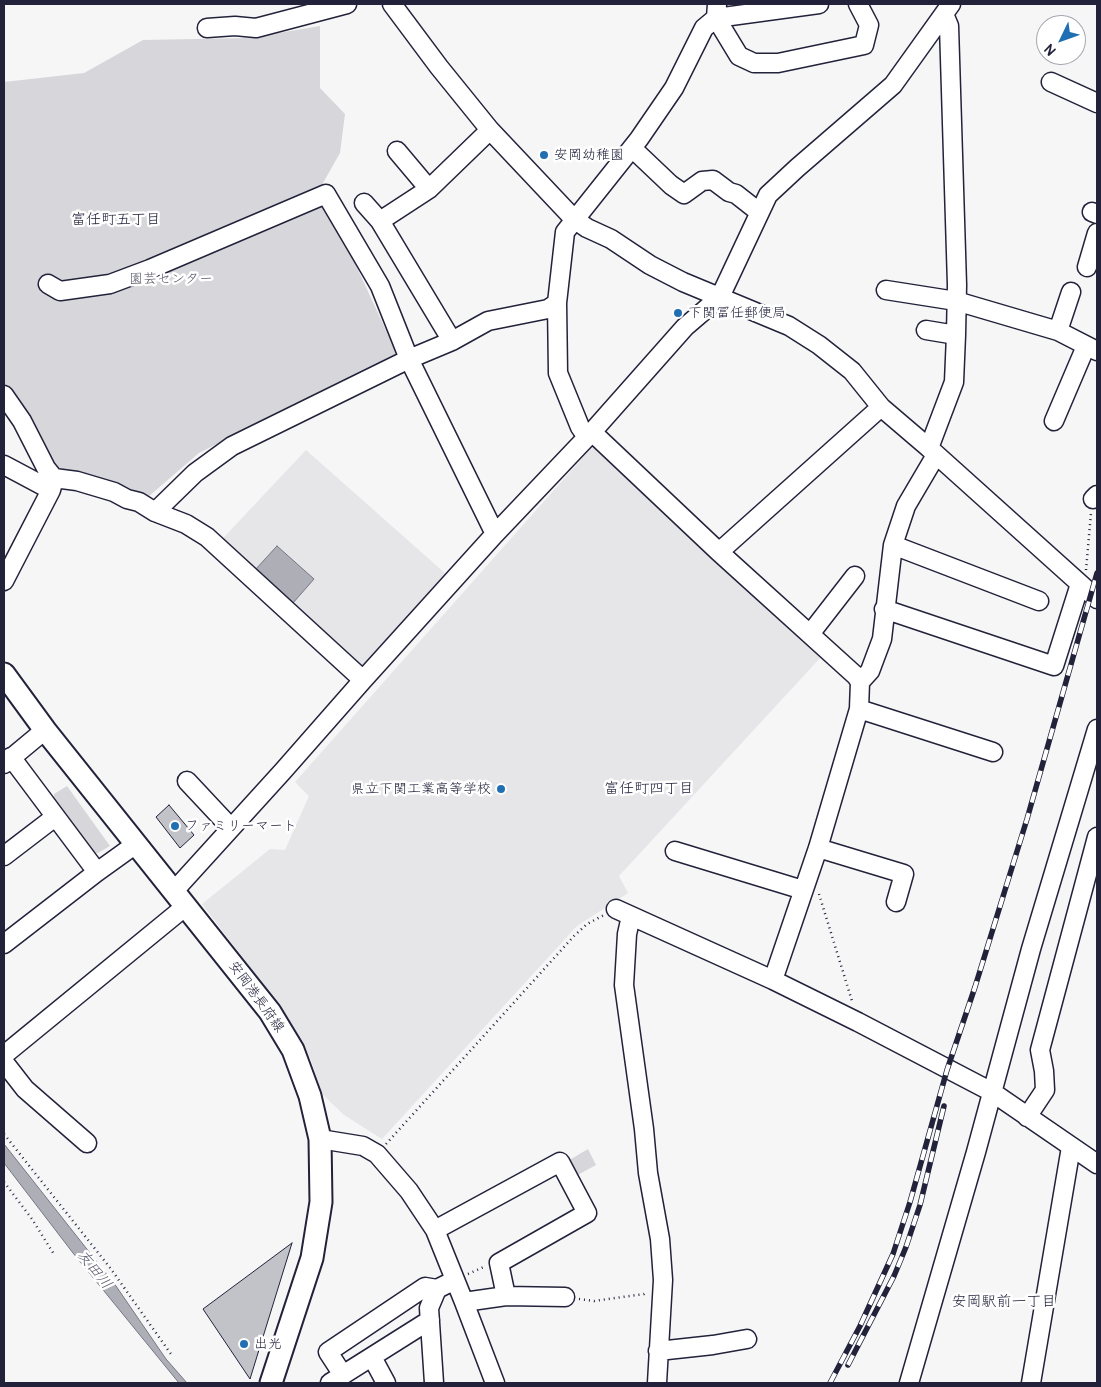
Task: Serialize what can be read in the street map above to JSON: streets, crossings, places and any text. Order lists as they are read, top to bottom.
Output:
{
  "streets": {
    "main road": ["安岡港長府線"]
  },
  "districts": ["富任町五丁目", "富任町四丁目", "安岡駅前一丁目"],
  "water": ["友田川"],
  "parks": ["園芸センター"],
  "places": [
    "安岡幼稚園",
    "下関冨任郵便局",
    "県立下関工業高等学校",
    "ファミリーマート",
    "出光"
  ],
  "north": "bottom left"
}
